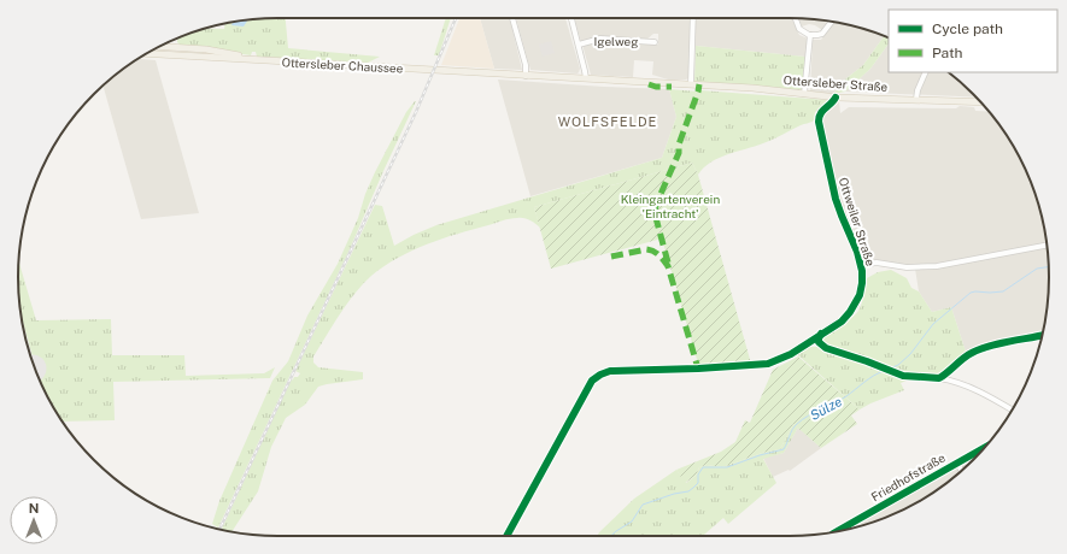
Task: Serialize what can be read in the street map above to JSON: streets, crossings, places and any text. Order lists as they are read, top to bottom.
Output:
{
  "streets": {
    "main road": ["Ottersleber Chaussee", "Ottersleber Straße"],
    "street": ["Igelweg", "Ottweiler Straße", "Friedhofstraße"]
  },
  "crossings": [
    ["Ottersleber Chaussee", "Ottersleber Straße"],
    ["Ottersleber Straße", "Ottweiler Straße"]
  ],
  "districts": ["WOLFSFELDE"],
  "water": ["Sülze"],
  "parks": ["Kleingartenverein 'Eintracht'"],
  "legend": ["Cycle path", "Path"],
  "north": "top"
}
